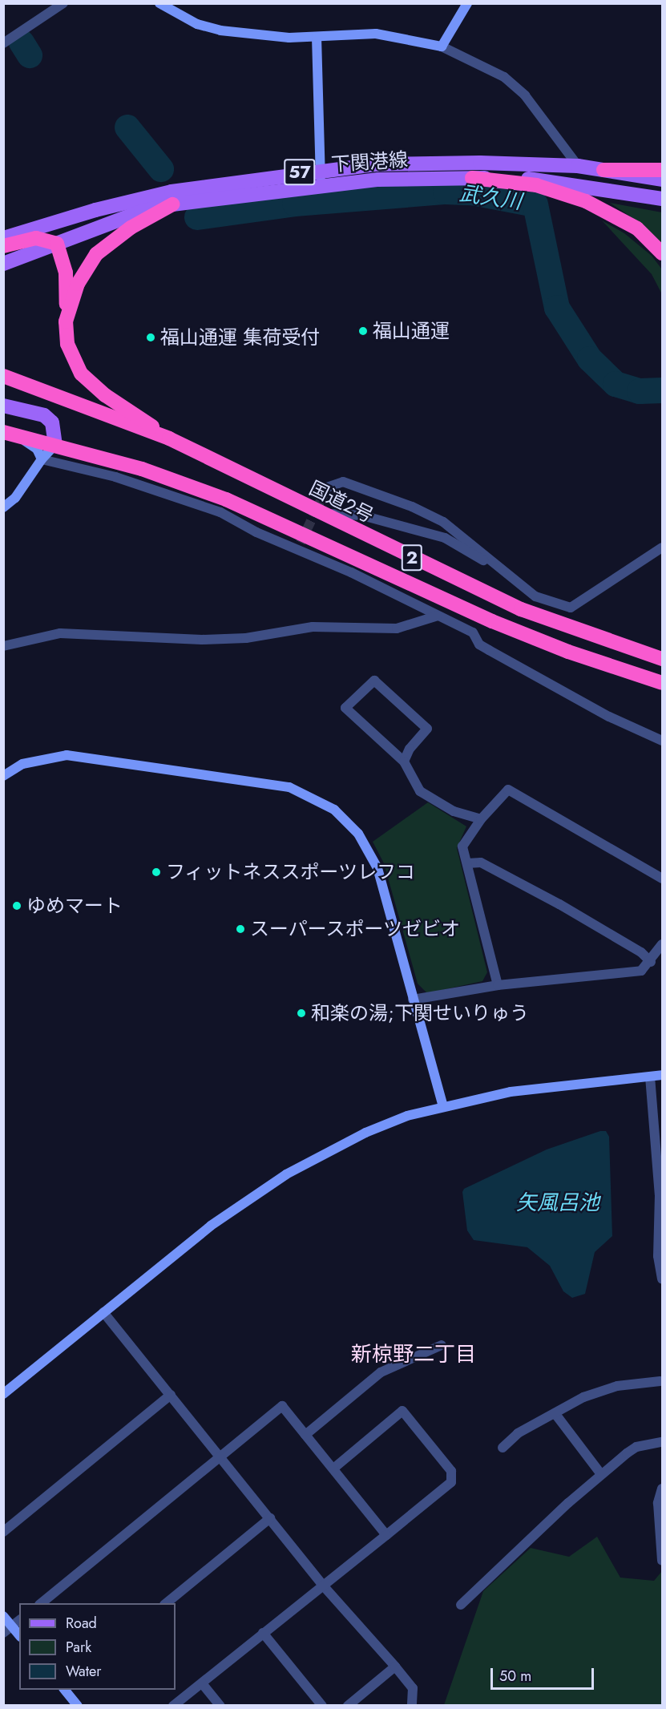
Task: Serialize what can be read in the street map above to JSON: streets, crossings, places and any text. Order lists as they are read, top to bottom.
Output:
{
  "streets": {
    "highway": ["国道2号", "2"],
    "main road": ["下関港線", "57"]
  },
  "districts": ["新椋野二丁目"],
  "water": ["武久川", "矢風呂池"],
  "places": [
    "福山通運",
    "福山通運 集荷受付",
    "フィットネススポーツレフコ",
    "ゆめマート",
    "スーパースポーツゼビオ",
    "和楽の湯;下関せいりゅう"
  ],
  "legend": ["Road", "Park", "Water"],
  "scale_bar": "50 m"
}
